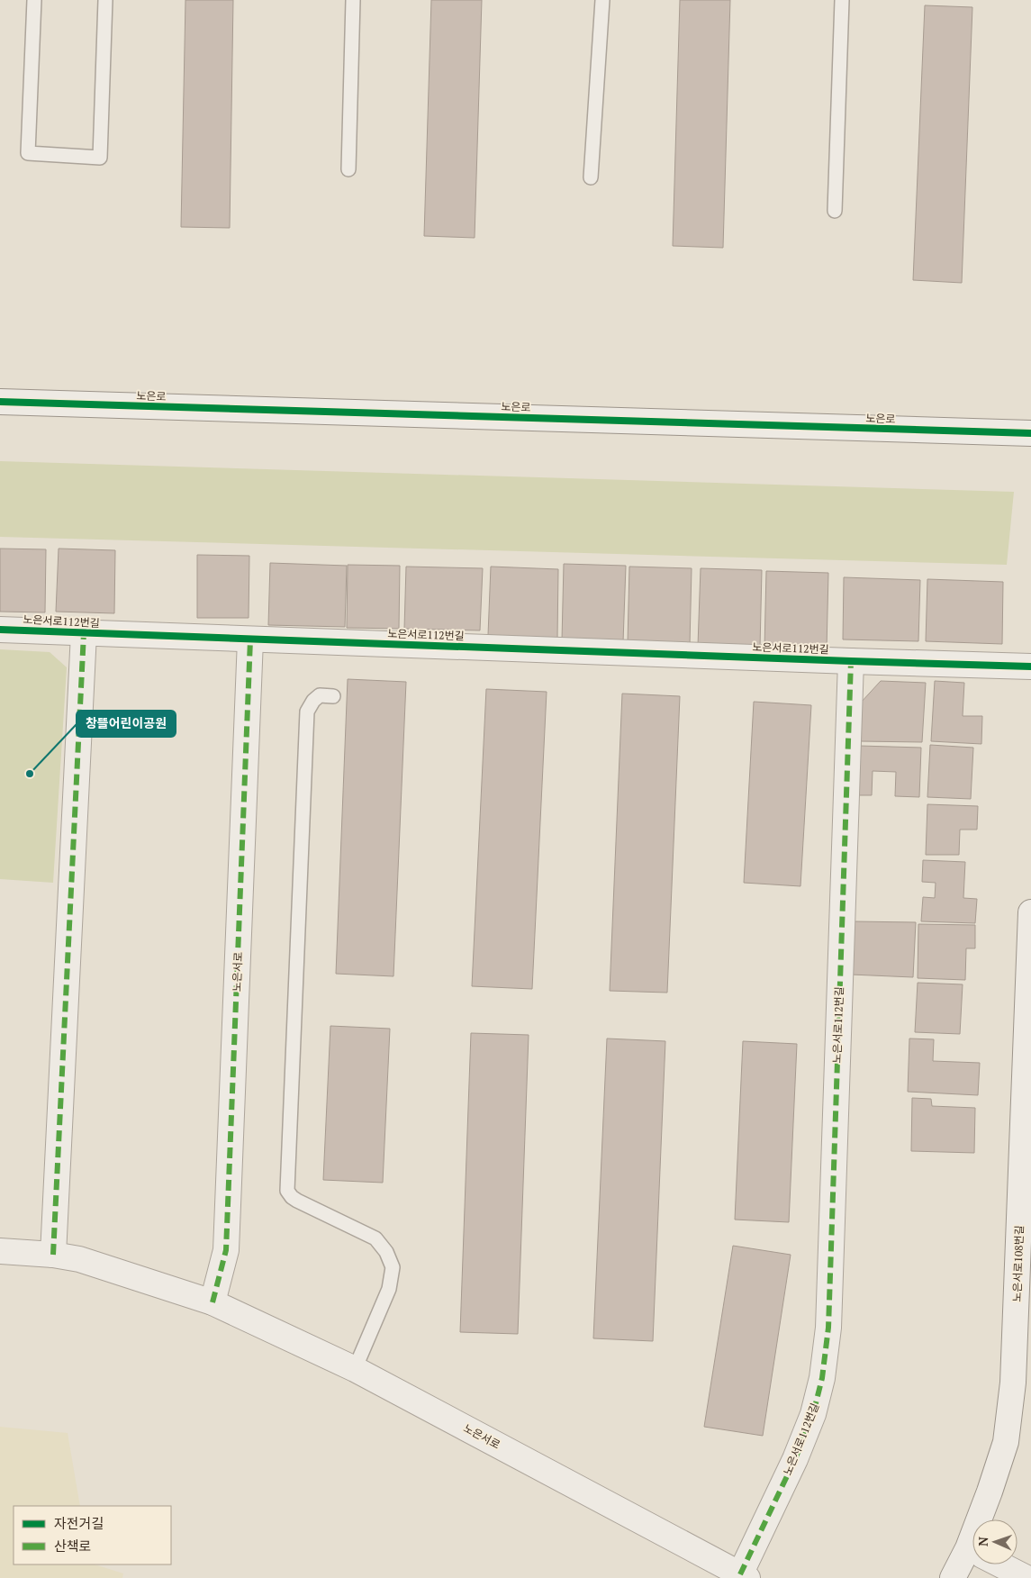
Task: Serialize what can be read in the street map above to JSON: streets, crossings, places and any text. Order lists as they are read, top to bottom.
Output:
{
  "streets": {
    "street": [
      "노은로",
      "노은서로112번길",
      "노은서로",
      "노은서로108번길"
    ]
  },
  "crossings": [
    ["노은서로112번길", "노은서로"]
  ],
  "places": ["창뜰어린이공원"],
  "legend": ["자전거길", "산책로"],
  "north": "left"
}
